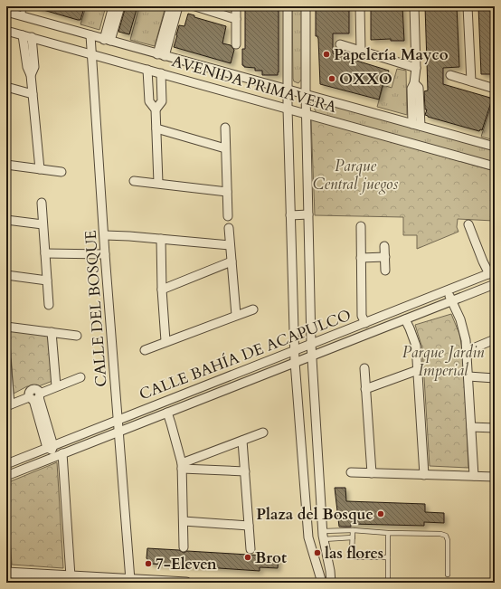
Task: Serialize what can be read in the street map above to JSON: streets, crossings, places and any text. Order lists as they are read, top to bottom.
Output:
{
  "streets": {
    "street": ["AVENIDA PRIMAVERA", "CALLE DEL BOSQUE", "CALLE BAHÍA DE ACAPULCO"]
  },
  "crossings": [
    ["AVENIDA PRIMAVERA", "CALLE DEL BOSQUE"],
    ["CALLE DEL BOSQUE", "CALLE BAHÍA DE ACAPULCO"]
  ],
  "parks": ["Parque Central juegos", "Parque Jardin Imperial"],
  "places": [
    "Papelería Mayco",
    "OXXO",
    "Plaza del Bosque",
    "las flores",
    "Brot",
    "7-Eleven"
  ]
}
